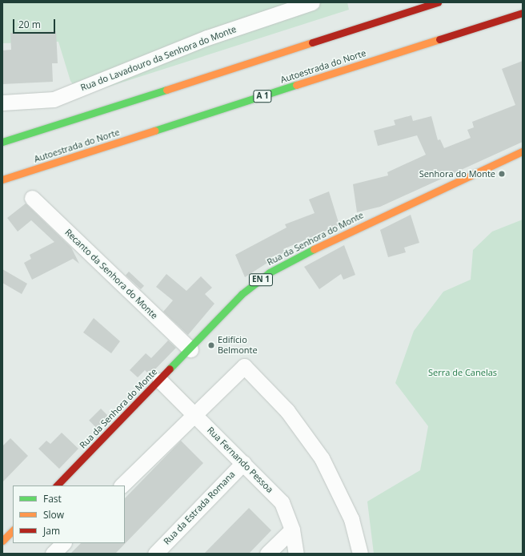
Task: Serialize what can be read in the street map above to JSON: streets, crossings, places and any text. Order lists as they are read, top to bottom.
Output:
{
  "streets": {
    "main road": [
      "Autoestrada do Norte",
      "A 1",
      "Rua da Senhora do Monte",
      "EN 1"
    ],
    "street": [
      "Rua do Lavadouro da Senhora do Monte",
      "Recanto da Senhora do Monte",
      "Rua Fernando Pessoa",
      "Rua da Estrada Romana"
    ]
  },
  "crossings": [
    ["Rua da Senhora do Monte", "Recanto da Senhora do Monte"],
    ["Rua da Senhora do Monte", "Rua Fernando Pessoa"],
    ["Rua Fernando Pessoa", "Rua da Estrada Romana"]
  ],
  "parks": ["Serra de Canelas"],
  "places": ["Senhora do Monte", "Edifício Belmonte"],
  "legend": ["Fast", "Slow", "Jam"],
  "scale_bar": "20 m"
}
